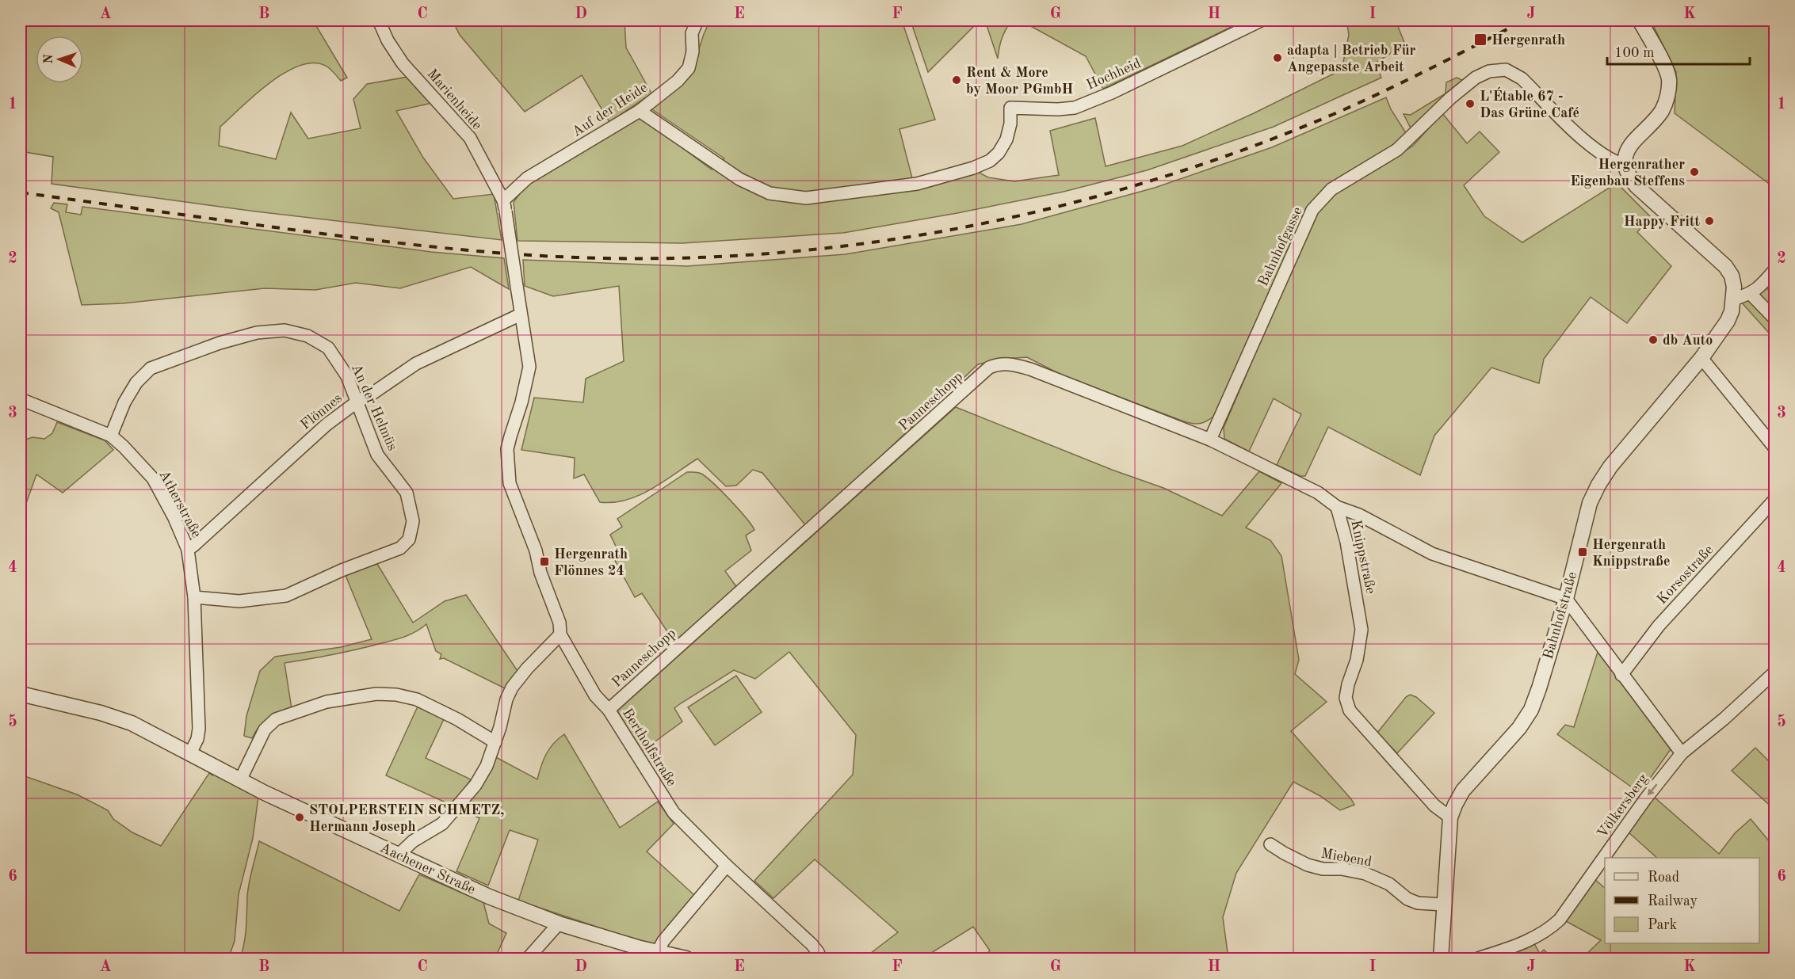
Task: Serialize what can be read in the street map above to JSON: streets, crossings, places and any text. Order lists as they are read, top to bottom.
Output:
{
  "streets": {
    "street": [
      "Hochheid",
      "Marienheide",
      "Auf der Heide",
      "Bahnhofgasse",
      "Panneschopp",
      "An der Helmüs",
      "Flönnes",
      "Atherstraße",
      "Knippstraße",
      "Korsostraße",
      "Bahnhofstraße",
      "Bertholfstraße",
      "Völkersberg",
      "Miebend",
      "Aachener Straße"
    ]
  },
  "crossings": [
    ["Hochheid", "Auf der Heide"],
    ["Marienheide", "Auf der Heide"],
    ["Marienheide", "Bertholfstraße"],
    ["Bahnhofgasse", "Panneschopp"],
    ["Bahnhofgasse", "Bahnhofstraße"],
    ["Panneschopp", "Knippstraße"],
    ["Panneschopp", "Bertholfstraße"],
    ["An der Helmüs", "Flönnes"],
    ["An der Helmüs", "Atherstraße"],
    ["Flönnes", "Atherstraße"],
    ["Flönnes", "Bertholfstraße"],
    ["Atherstraße", "Aachener Straße"],
    ["Knippstraße", "Bahnhofstraße"],
    ["Bahnhofstraße", "Miebend"]
  ],
  "one_way": ["Völkersberg"],
  "places": {
    "transit": ["Hergenrath", "Hergenrath Knippstraße", "Hergenrath Flönnes 24"],
    "other": [
      "adapta | Betrieb Für Angepasste Arbeit",
      "Rent & More by Moor PGmbH",
      "L'Étable 67 - Das Grüne Café",
      "Hergenrather Eigenbau Steffens",
      "Happy Fritt",
      "db Auto",
      "STOLPERSTEIN SCHMETZ, Hermann Joseph"
    ]
  },
  "legend": ["Road", "Railway", "Park"],
  "scale_bar": "100 m",
  "north": "left",
  "grid": {
    "columns": [
      "A",
      "B",
      "C",
      "D",
      "E",
      "F",
      "G",
      "H",
      "I",
      "J",
      "K"
    ],
    "rows": [
      "1",
      "2",
      "3",
      "4",
      "5",
      "6"
    ]
  }
}
